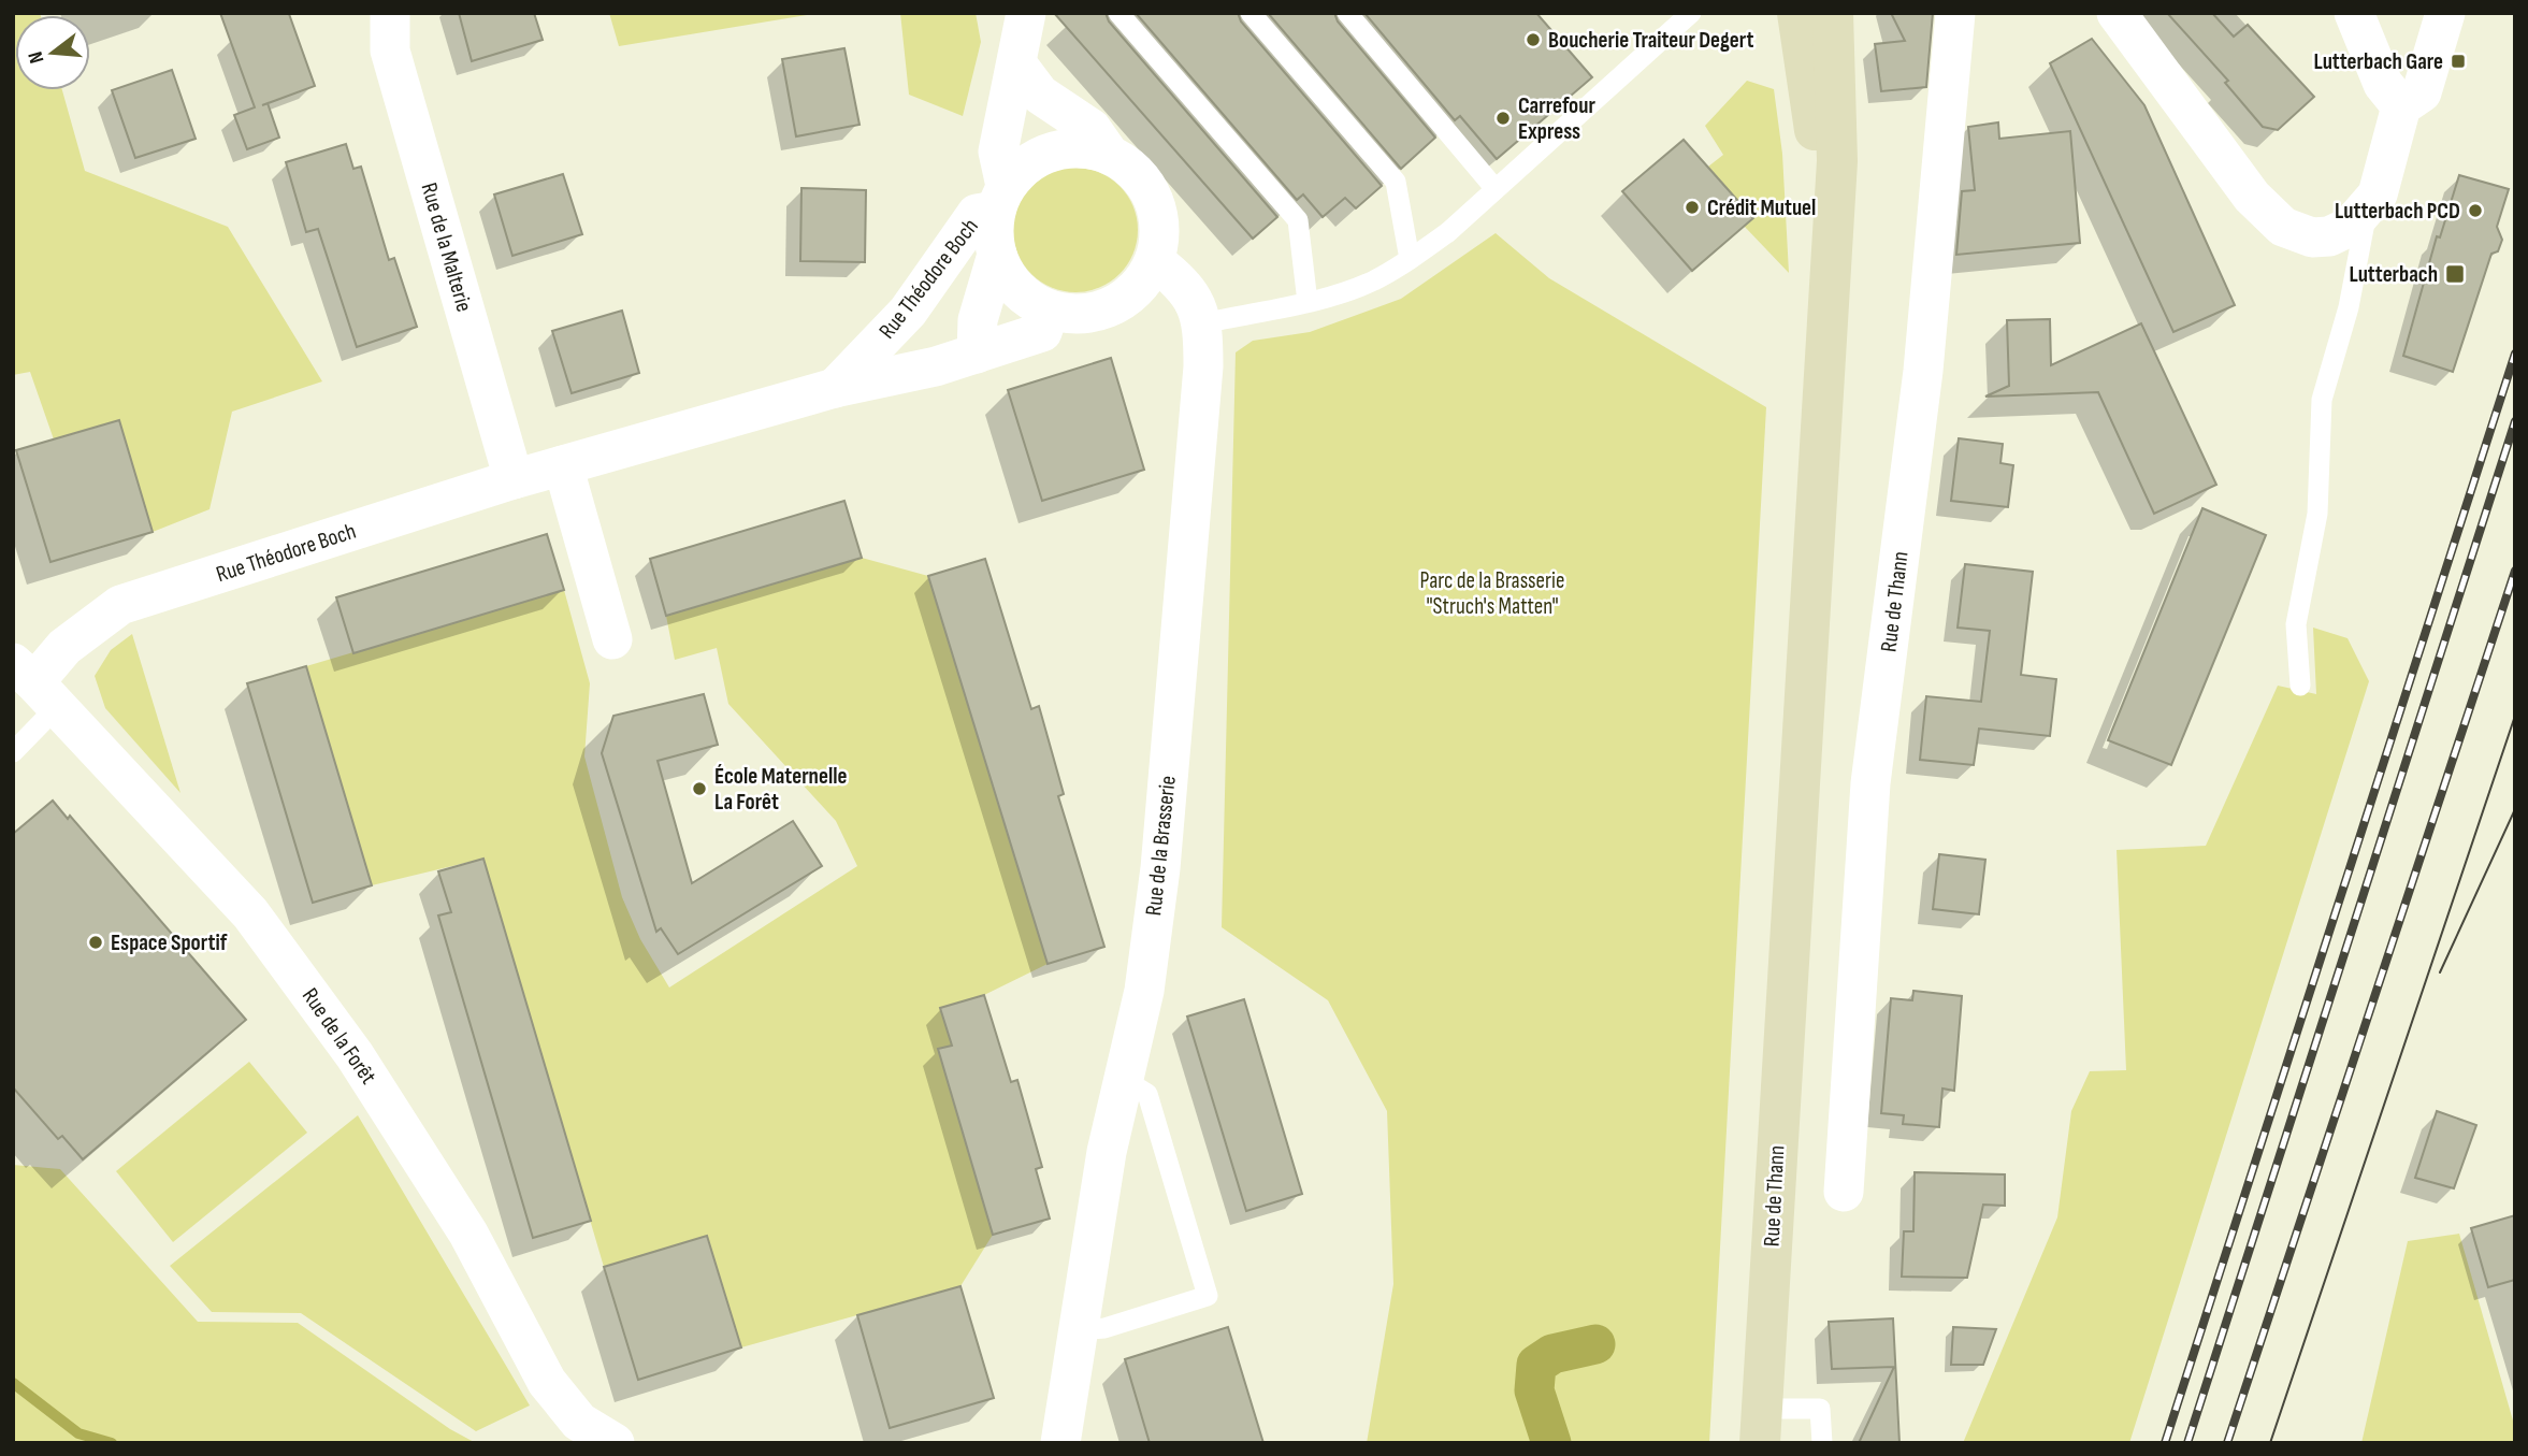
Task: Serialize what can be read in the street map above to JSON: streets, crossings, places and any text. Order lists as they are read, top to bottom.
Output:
{
  "streets": {
    "main road": ["Rue de Thann"],
    "street": [
      "Rue de la Malterie",
      "Rue Théodore Boch",
      "Rue de la Brasserie",
      "Rue de la Forêt"
    ]
  },
  "crossings": [
    ["Rue de la Malterie", "Rue Théodore Boch"],
    ["Rue Théodore Boch", "Rue de la Brasserie"],
    ["Rue Théodore Boch", "Rue de la Forêt"]
  ],
  "parks": ["Parc de la Brasserie \"Struch's Matten\""],
  "places": {
    "other": [
      "Boucherie Traiteur Degert",
      "Carrefour Express",
      "Crédit Mutuel",
      "Lutterbach PCD",
      "École Maternelle La Forêt",
      "Espace Sportif"
    ],
    "transit": ["Lutterbach Gare", "Lutterbach"]
  },
  "north": "left"
}
